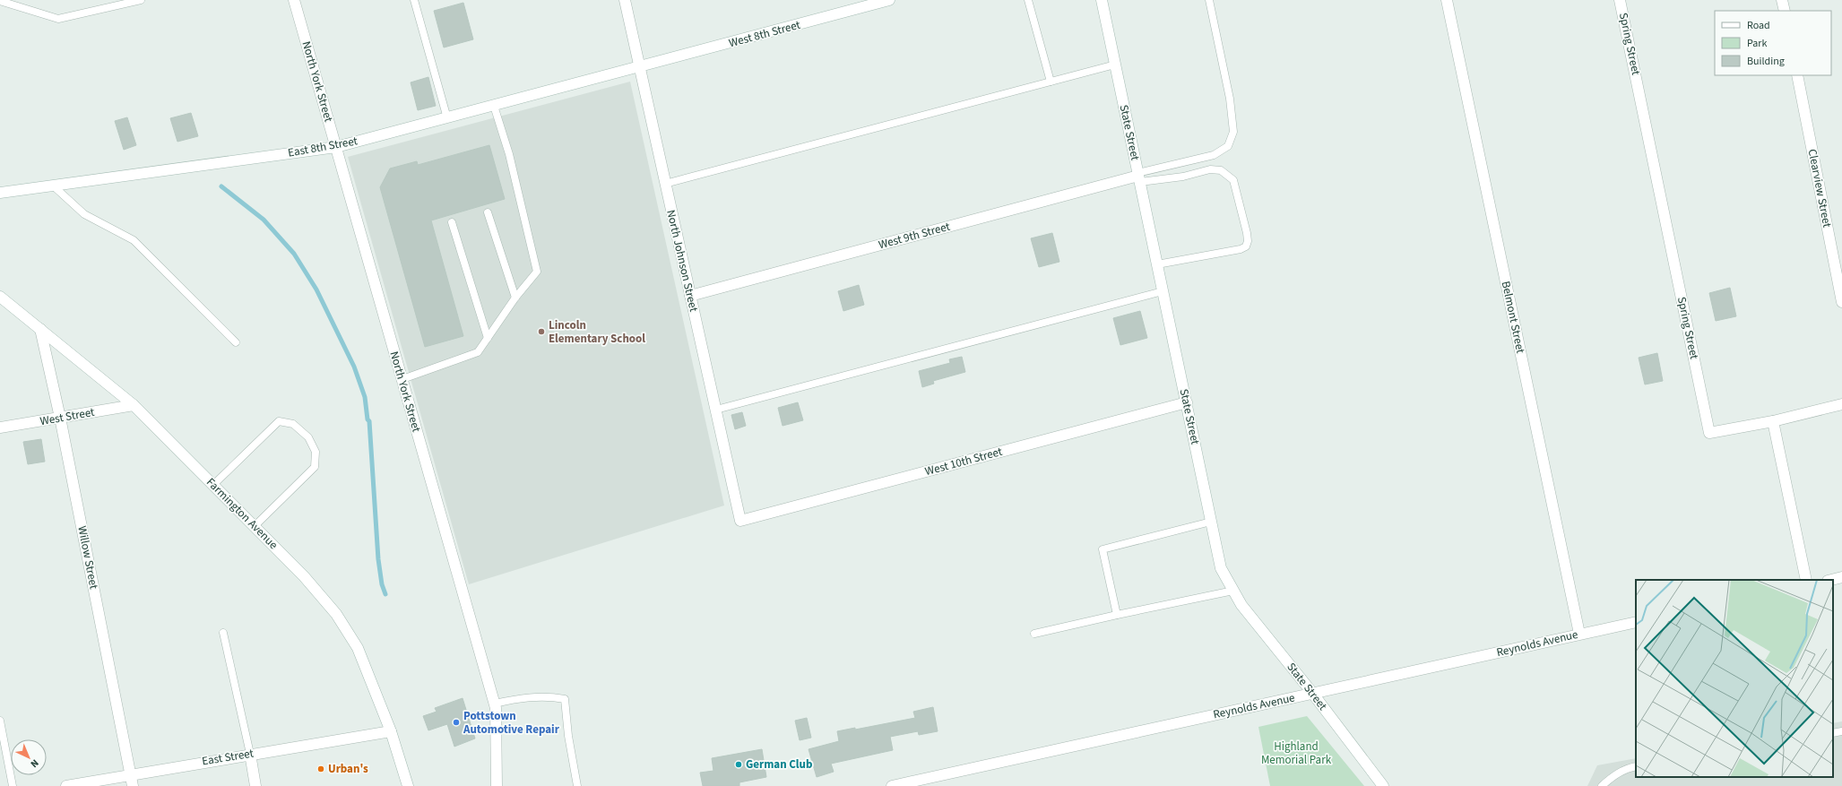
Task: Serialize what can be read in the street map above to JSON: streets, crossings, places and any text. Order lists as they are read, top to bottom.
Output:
{
  "streets": {
    "street": [
      "West 8th Street",
      "Spring Street",
      "North York Street",
      "State Street",
      "East 8th Street",
      "Clearview Street",
      "West 9th Street",
      "North Johnson Street",
      "Belmont Street",
      "West Street",
      "West 10th Street",
      "Farmington Avenue",
      "Willow Street",
      "Reynolds Avenue",
      "East Street"
    ]
  },
  "crossings": [
    ["West 8th Street", "East 8th Street"],
    ["West 8th Street", "North Johnson Street"],
    ["North York Street", "East 8th Street"],
    ["State Street", "West 9th Street"],
    ["State Street", "West 10th Street"],
    ["State Street", "Reynolds Avenue"],
    ["East 8th Street", "North Johnson Street"],
    ["West 9th Street", "North Johnson Street"],
    ["North Johnson Street", "West 10th Street"],
    ["Belmont Street", "Reynolds Avenue"],
    ["West Street", "Farmington Avenue"],
    ["West Street", "Willow Street"],
    ["Farmington Avenue", "Willow Street"],
    ["Farmington Avenue", "East Street"],
    ["Willow Street", "East Street"]
  ],
  "parks": ["Highland Memorial Park"],
  "places": [
    "Lincoln Elementary School",
    "Pottstown Automotive Repair",
    "German Club",
    "Urban's"
  ],
  "legend": ["Road", "Park", "Building"],
  "north": "bottom right"
}
